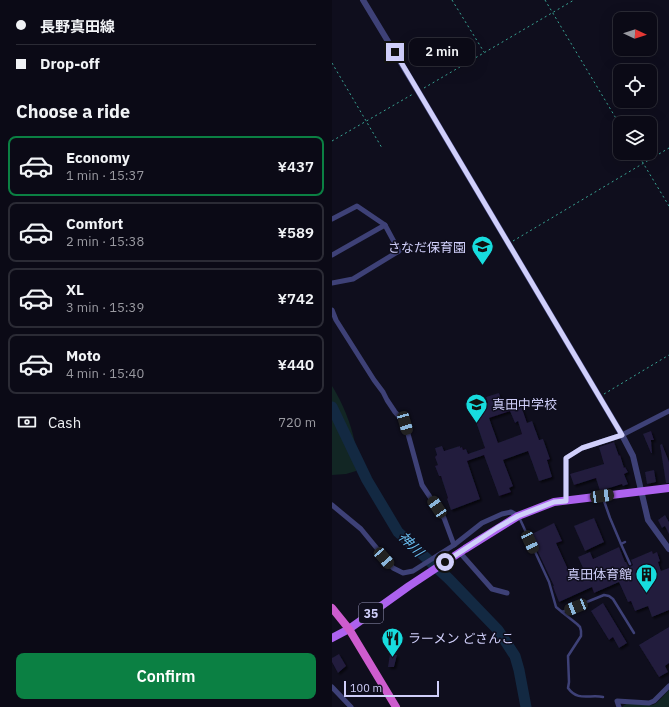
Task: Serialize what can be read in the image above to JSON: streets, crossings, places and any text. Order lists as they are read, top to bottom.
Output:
{
  "streets": {
    "main road": ["35"]
  },
  "water": ["神川"],
  "places": {
    "school or university": ["さなだ保育園", "真田中学校"],
    "building": ["真田体育館"],
    "restaurant": ["ラーメン どさんこ"]
  },
  "scale_bar": "100 m",
  "north": "right",
  "page": {
    "banner": ["長野真田線", "Drop-off"],
    "bubble": "2 min",
    "heading": "Choose a ride",
    "list": [
      {
        "name": "Economy",
        "note": "1 min · 15:37",
        "value": "¥437"
      },
      {
        "name": "Comfort",
        "note": "2 min · 15:38",
        "value": "¥589"
      },
      {
        "name": "XL",
        "note": "3 min · 15:39",
        "value": "¥742"
      },
      {
        "name": "Moto",
        "note": "4 min · 15:40",
        "value": "¥440"
      }
    ],
    "pay": ["Cash", "720 m"],
    "buttons": "Confirm",
    "scale": "100 m"
  }
}
